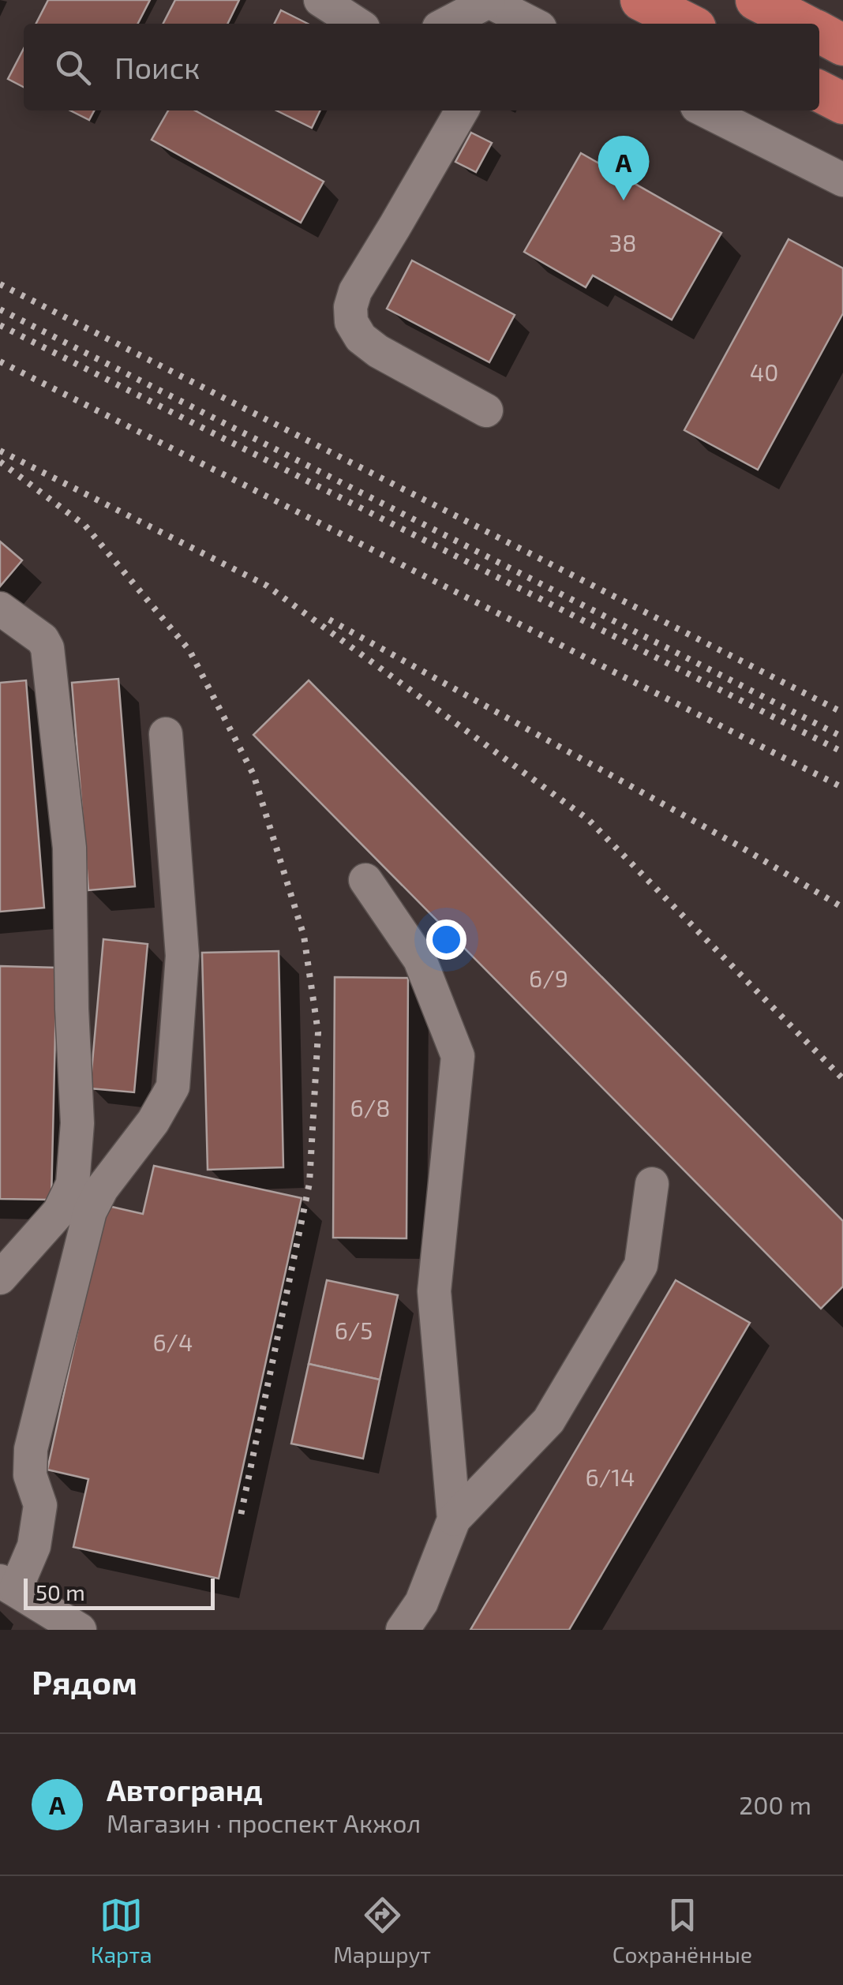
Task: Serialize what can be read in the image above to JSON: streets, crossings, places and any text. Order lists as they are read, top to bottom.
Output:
{
  "house_numbers": [
    "38",
    "40",
    "6/9",
    "6/8",
    "6/5",
    "6/4",
    "6/14"
  ],
  "scale_bar": "50 m",
  "page": {
    "search": "Поиск",
    "pins": "A",
    "scale": "50 m",
    "heading": "Рядом",
    "list": [
      {
        "mark": "A",
        "name": "Автогранд",
        "note": "Магазин · проспект Акжол",
        "value": "200 m"
      }
    ],
    "nav": ["Карта", "Маршрут", "Сохранённые"]
  }
}
